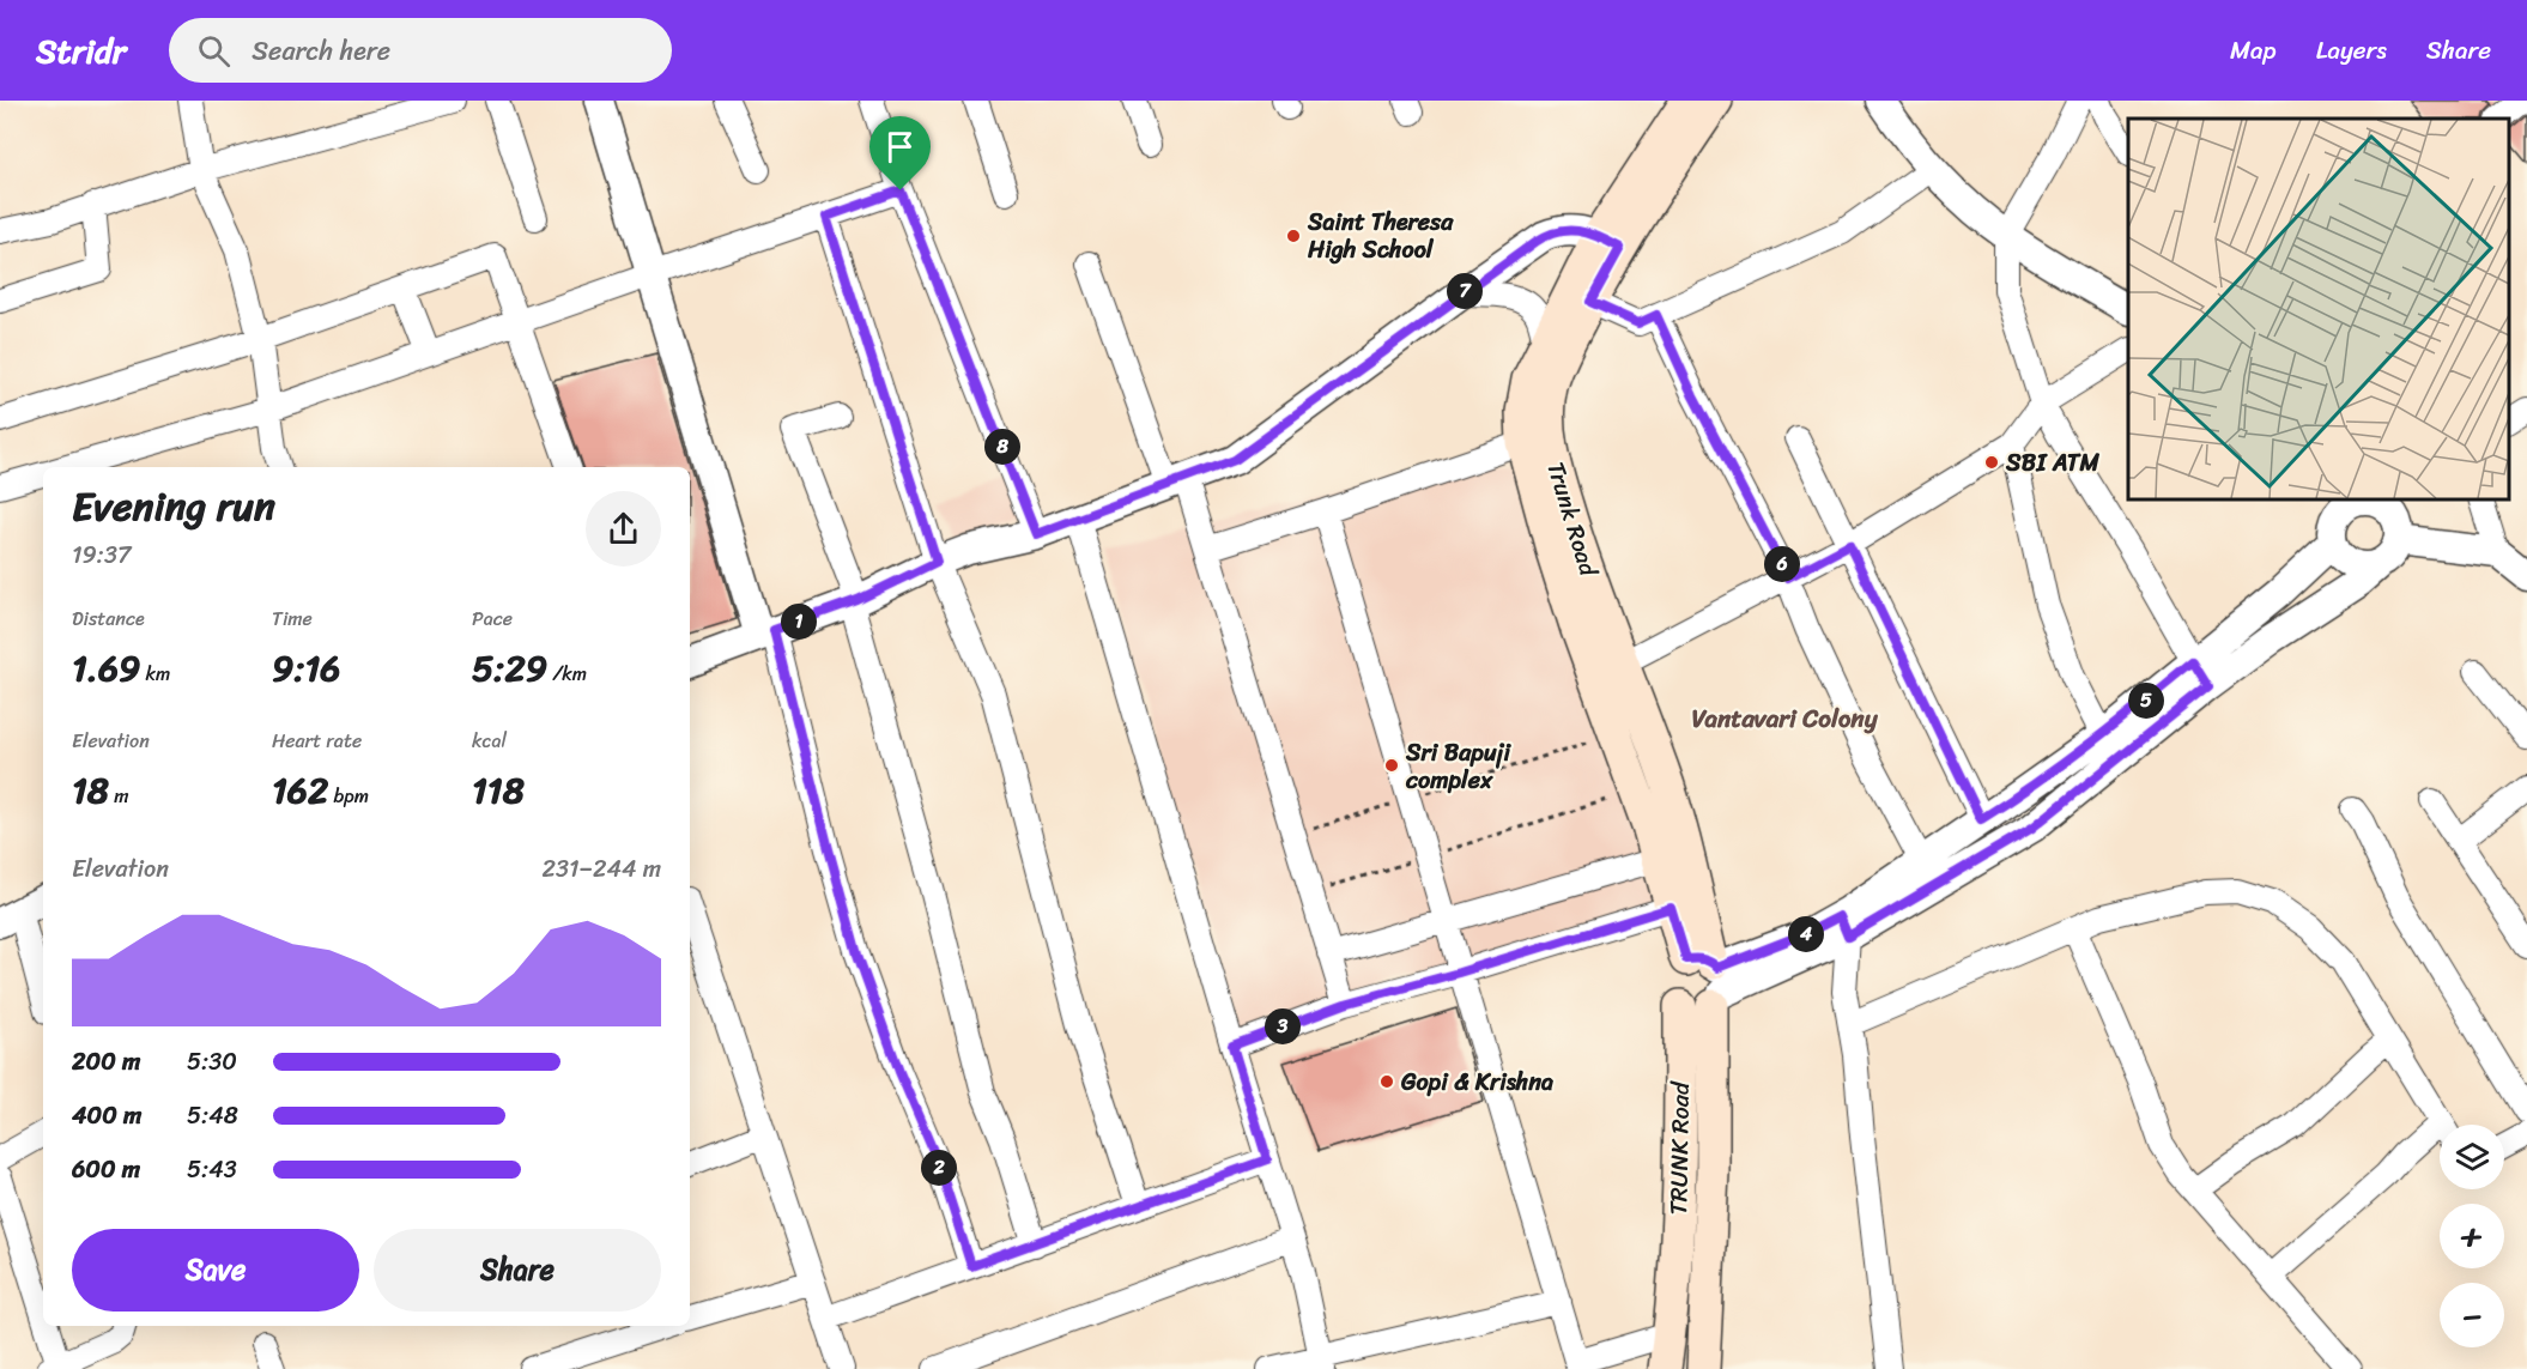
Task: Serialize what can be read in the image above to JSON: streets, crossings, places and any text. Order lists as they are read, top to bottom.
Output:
{
  "streets": {
    "main road": ["Trunk Road", "TRUNK Road"]
  },
  "crossings": [
    ["Trunk Road", "TRUNK Road"]
  ],
  "districts": ["Vantavari Colony"],
  "places": [
    "Saint Theresa High School",
    "SBI ATM",
    "Sri Bapuji complex",
    "Gopi & Krishna"
  ],
  "page": {
    "header": "Stridr",
    "search": "Search here",
    "nav": ["Map", "Layers", "Share"],
    "pins": [
      "7",
      "8",
      "6",
      "1",
      "5",
      "4",
      "3",
      "2"
    ],
    "heading": ["Evening run", "19:37"],
    "stats": [
      ["Distance", "1.69 km"],
      ["Time", "9:16"],
      ["Pace", "5:29 /km"],
      ["Elevation", "18 m"],
      ["Heart rate", "162 bpm"],
      ["kcal", "118"]
    ],
    "chart": ["Elevation", "231–244 m"],
    "list": [
      {
        "name": "200 m",
        "note": "5:30"
      },
      {
        "name": "400 m",
        "note": "5:48"
      },
      {
        "name": "600 m",
        "note": "5:43"
      }
    ],
    "map_buttons": ["+", "−"],
    "buttons": ["Save", "Share"]
  }
}
